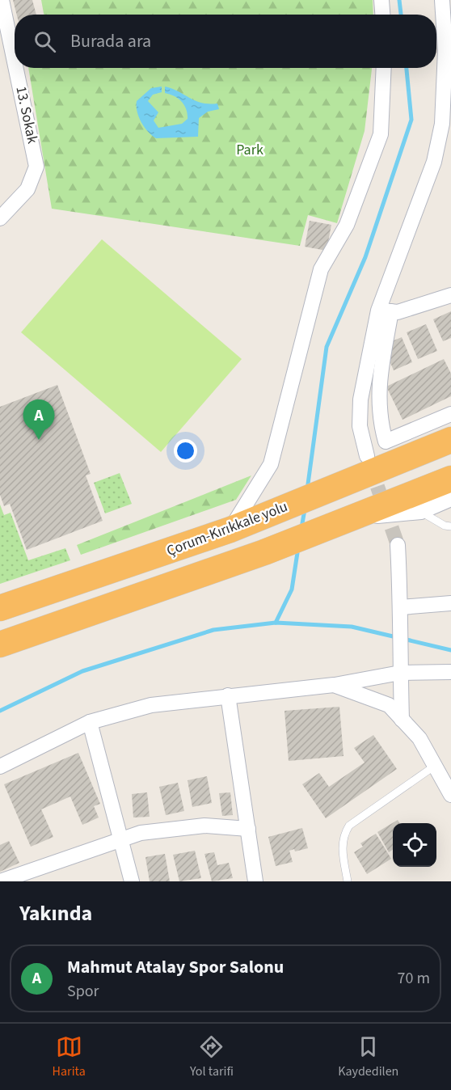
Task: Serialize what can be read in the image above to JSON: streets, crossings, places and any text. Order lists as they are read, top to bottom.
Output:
{
  "streets": {
    "highway": ["Çorum-Kırıkkale yolu"],
    "street": ["13. Sokak"]
  },
  "parks": ["Park"],
  "page": {
    "search": "Burada ara",
    "pins": "A",
    "heading": "Yakında",
    "list": [
      {
        "mark": "A",
        "name": "Mahmut Atalay Spor Salonu",
        "note": "Spor",
        "value": "70 m"
      }
    ],
    "nav": ["Harita", "Yol tarifi", "Kaydedilen"]
  }
}
